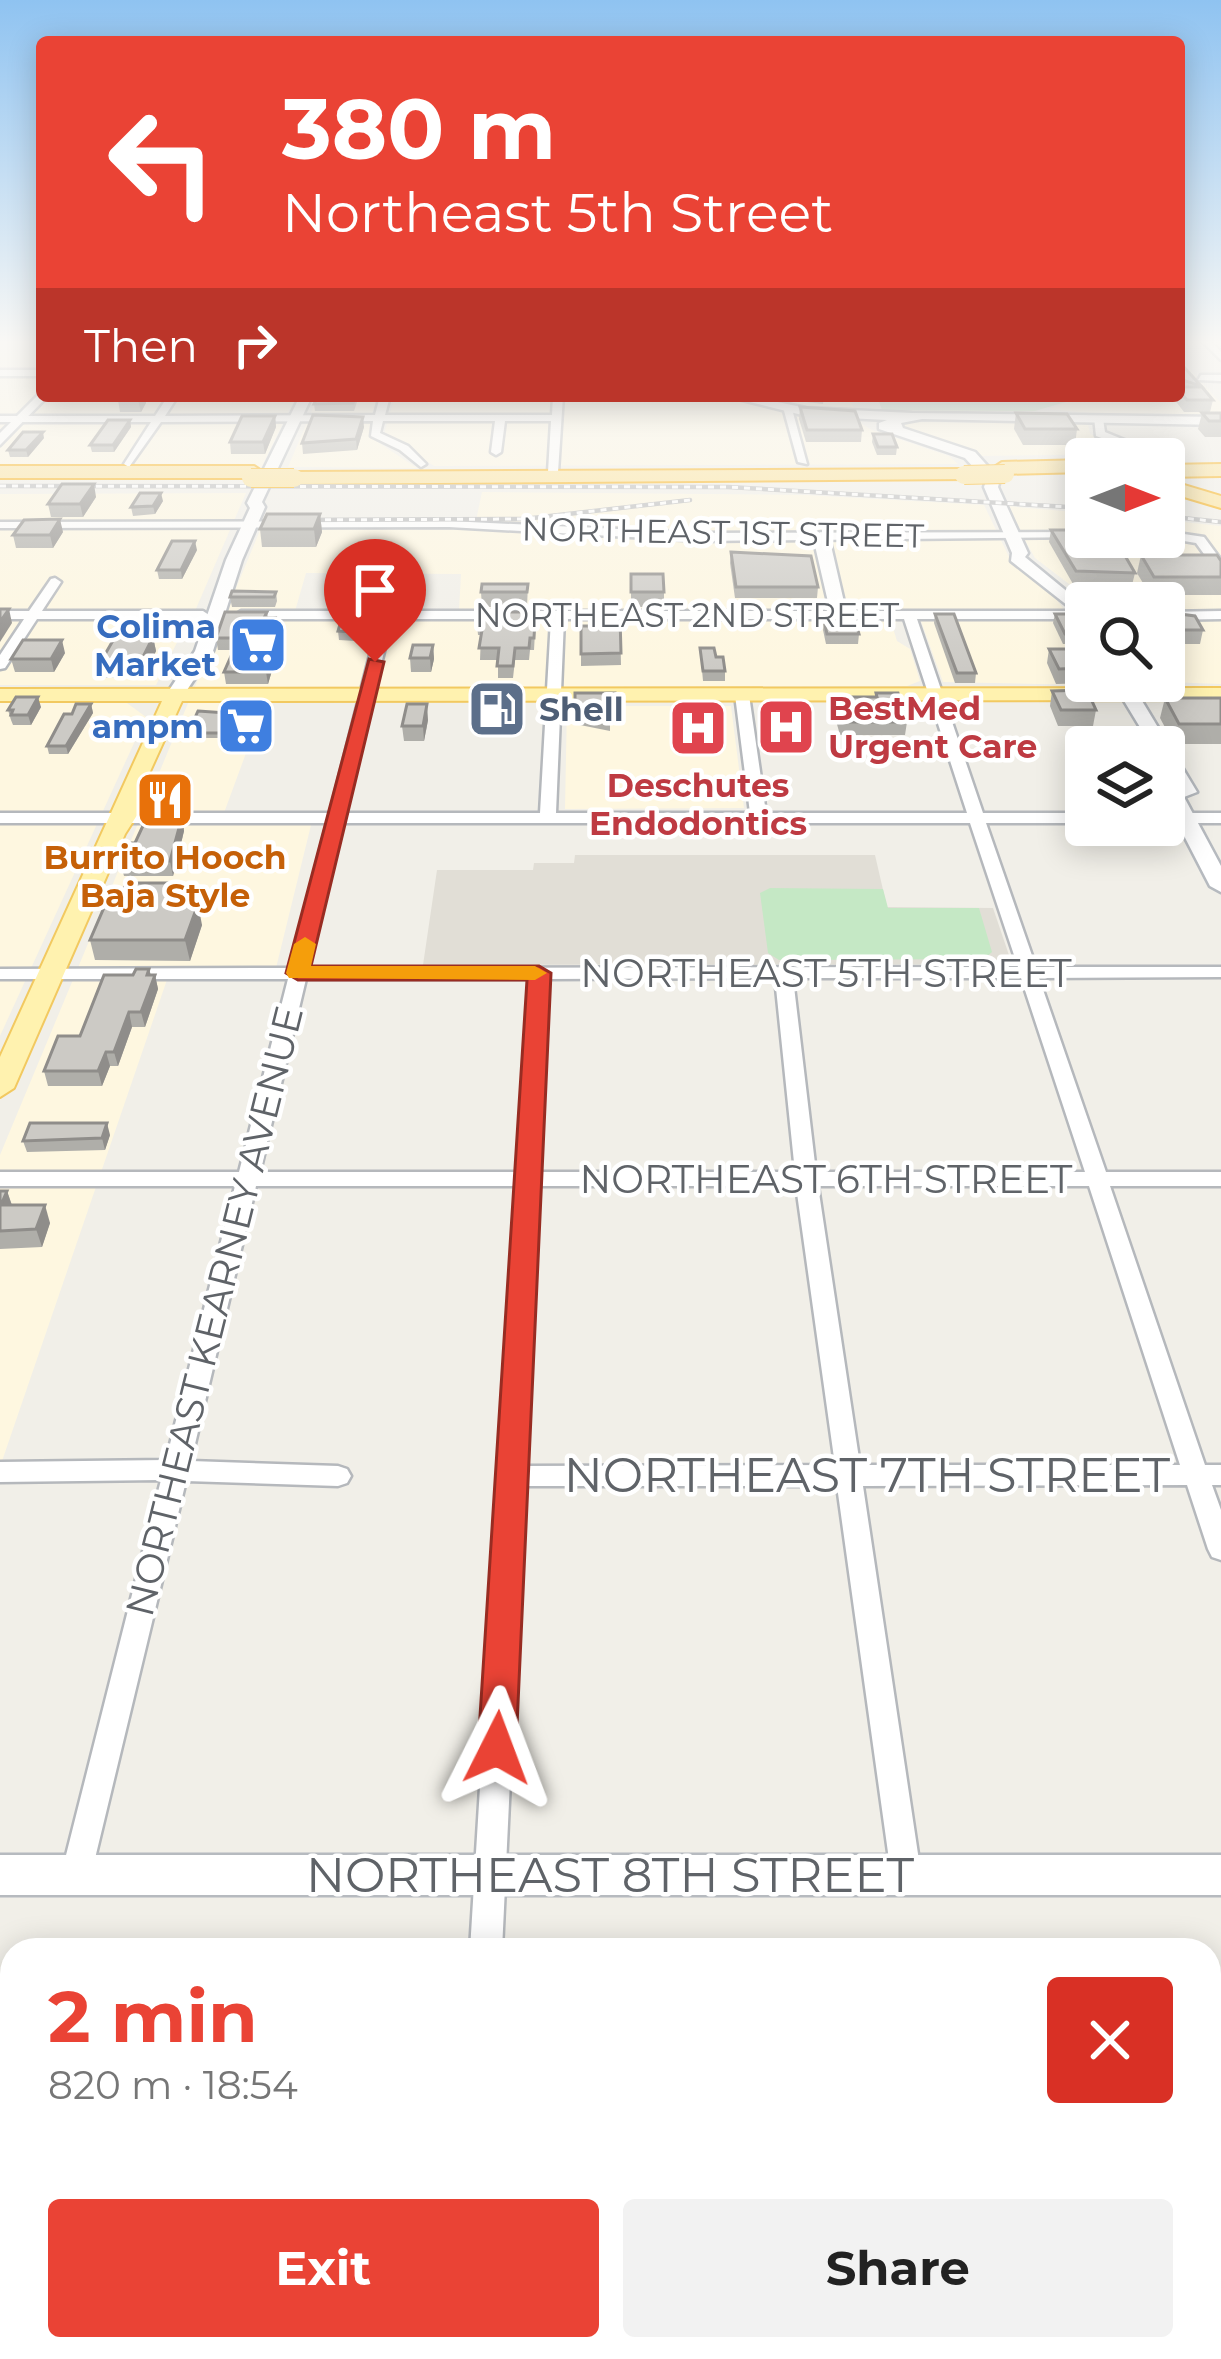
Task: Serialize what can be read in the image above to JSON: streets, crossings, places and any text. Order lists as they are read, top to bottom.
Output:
{
  "streets": {
    "main road": ["NORTHEAST 8TH STREET"],
    "street": [
      "NORTHEAST 1ST STREET",
      "NORTHEAST 2ND STREET",
      "NORTHEAST 5TH STREET",
      "NORTHEAST 6TH STREET",
      "NORTHEAST KEARNEY AVENUE",
      "NORTHEAST 7TH STREET"
    ]
  },
  "crossings": [
    ["NORTHEAST 2ND STREET", "NORTHEAST KEARNEY AVENUE"],
    ["NORTHEAST 5TH STREET", "NORTHEAST KEARNEY AVENUE"],
    ["NORTHEAST 6TH STREET", "NORTHEAST KEARNEY AVENUE"],
    ["NORTHEAST KEARNEY AVENUE", "NORTHEAST 8TH STREET"]
  ],
  "places": {
    "supermarket": ["Colima Market", "ampm"],
    "fuel station": ["Shell"],
    "hospital": ["BestMed Urgent Care", "Deschutes Endodontics"],
    "restaurant": ["Burrito Hooch Baja Style"]
  },
  "north": "right",
  "page": {
    "turn": ["380 m", "Northeast 5th Street"],
    "then": "Then",
    "heading": ["2 min", "820 m · 18:54"],
    "buttons": ["Exit", "Share"]
  }
}
